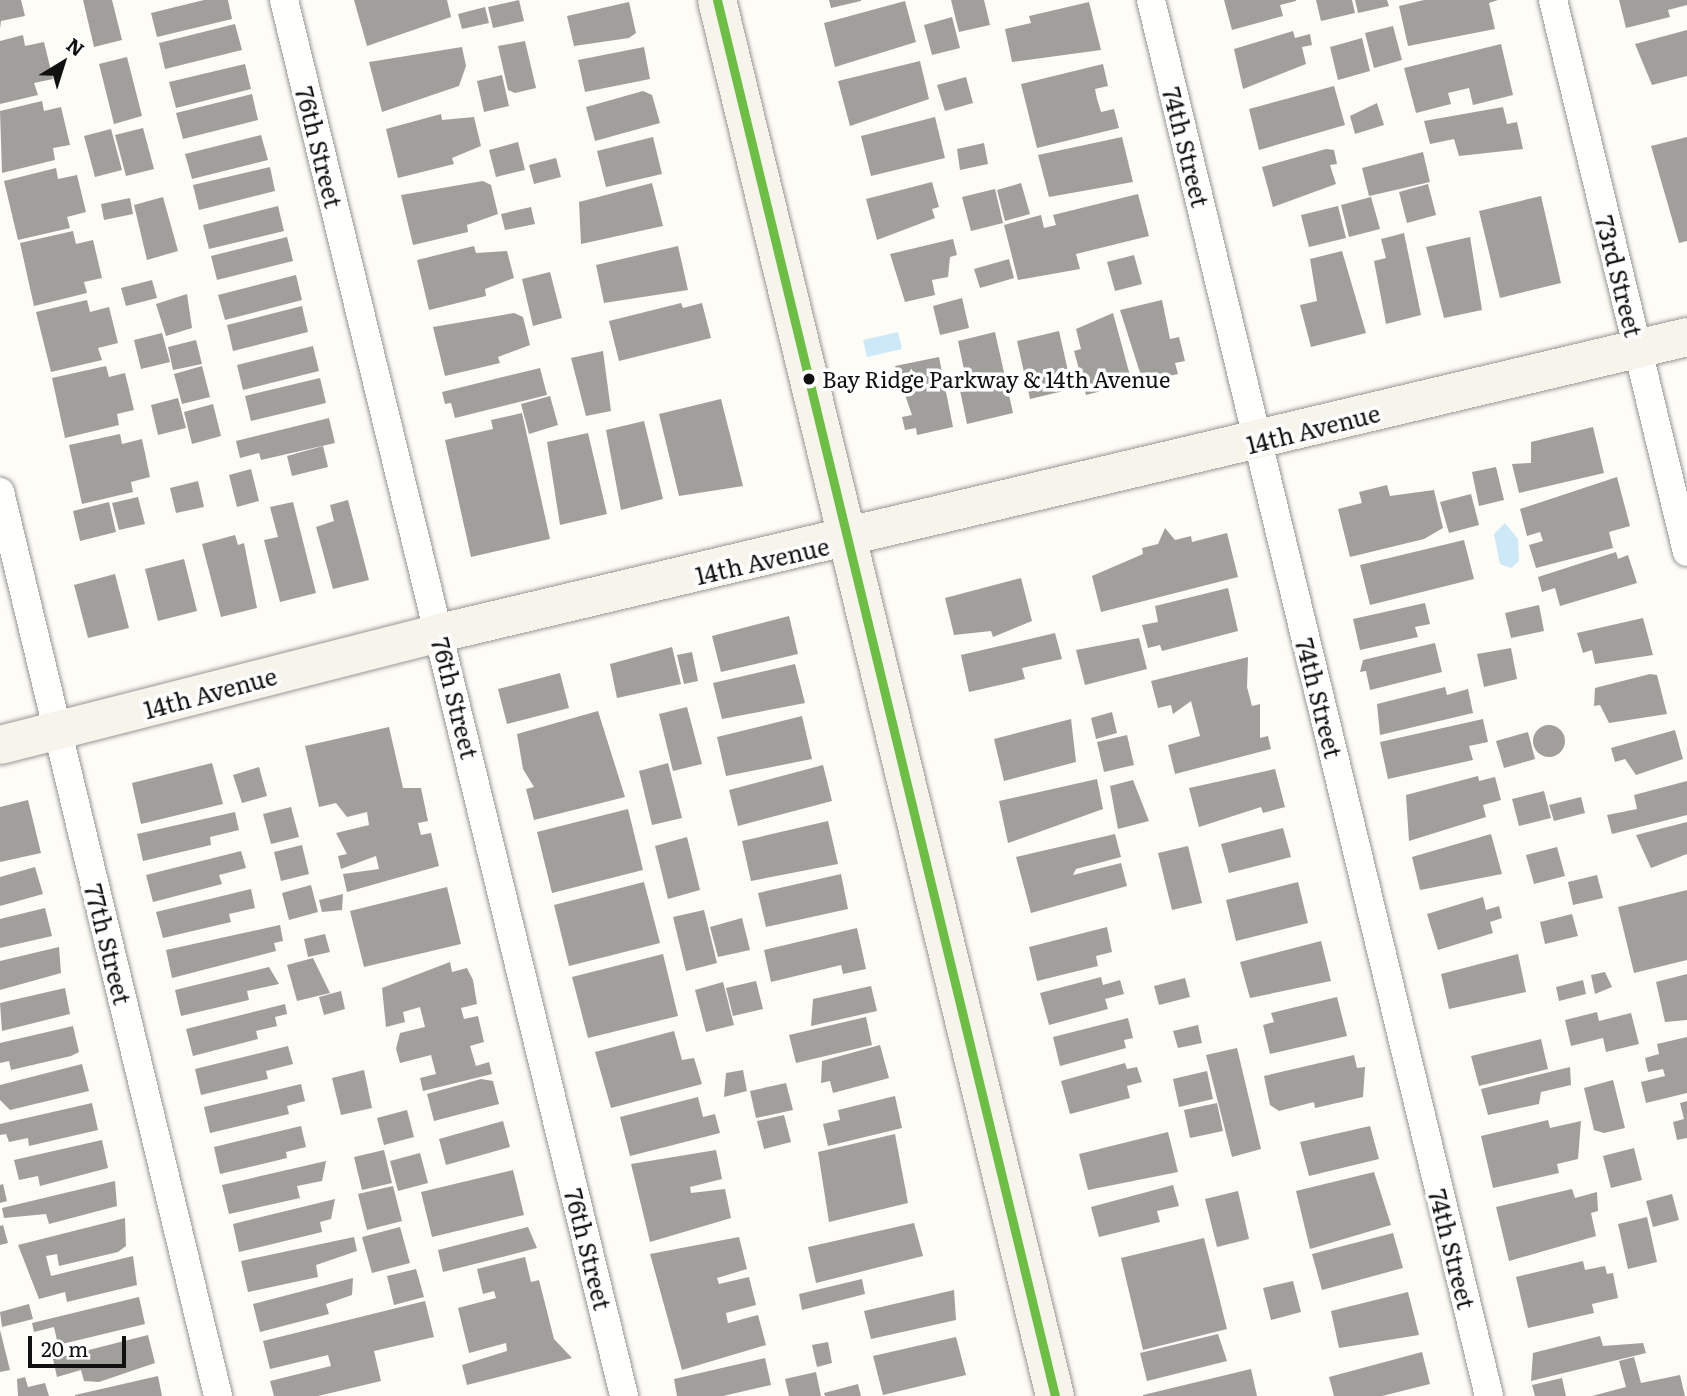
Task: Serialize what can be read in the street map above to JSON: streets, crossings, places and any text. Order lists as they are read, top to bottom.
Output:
{
  "streets": {
    "main road": ["14th Avenue"],
    "street": [
      "76th Street",
      "74th Street",
      "73rd Street",
      "77th Street"
    ]
  },
  "crossings": [
    ["76th Street", "14th Avenue"],
    ["74th Street", "14th Avenue"],
    ["73rd Street", "14th Avenue"],
    ["14th Avenue", "77th Street"]
  ],
  "places": ["Bay Ridge Parkway & 14th Avenue"],
  "scale_bar": "20 m",
  "north": "top right"
}
